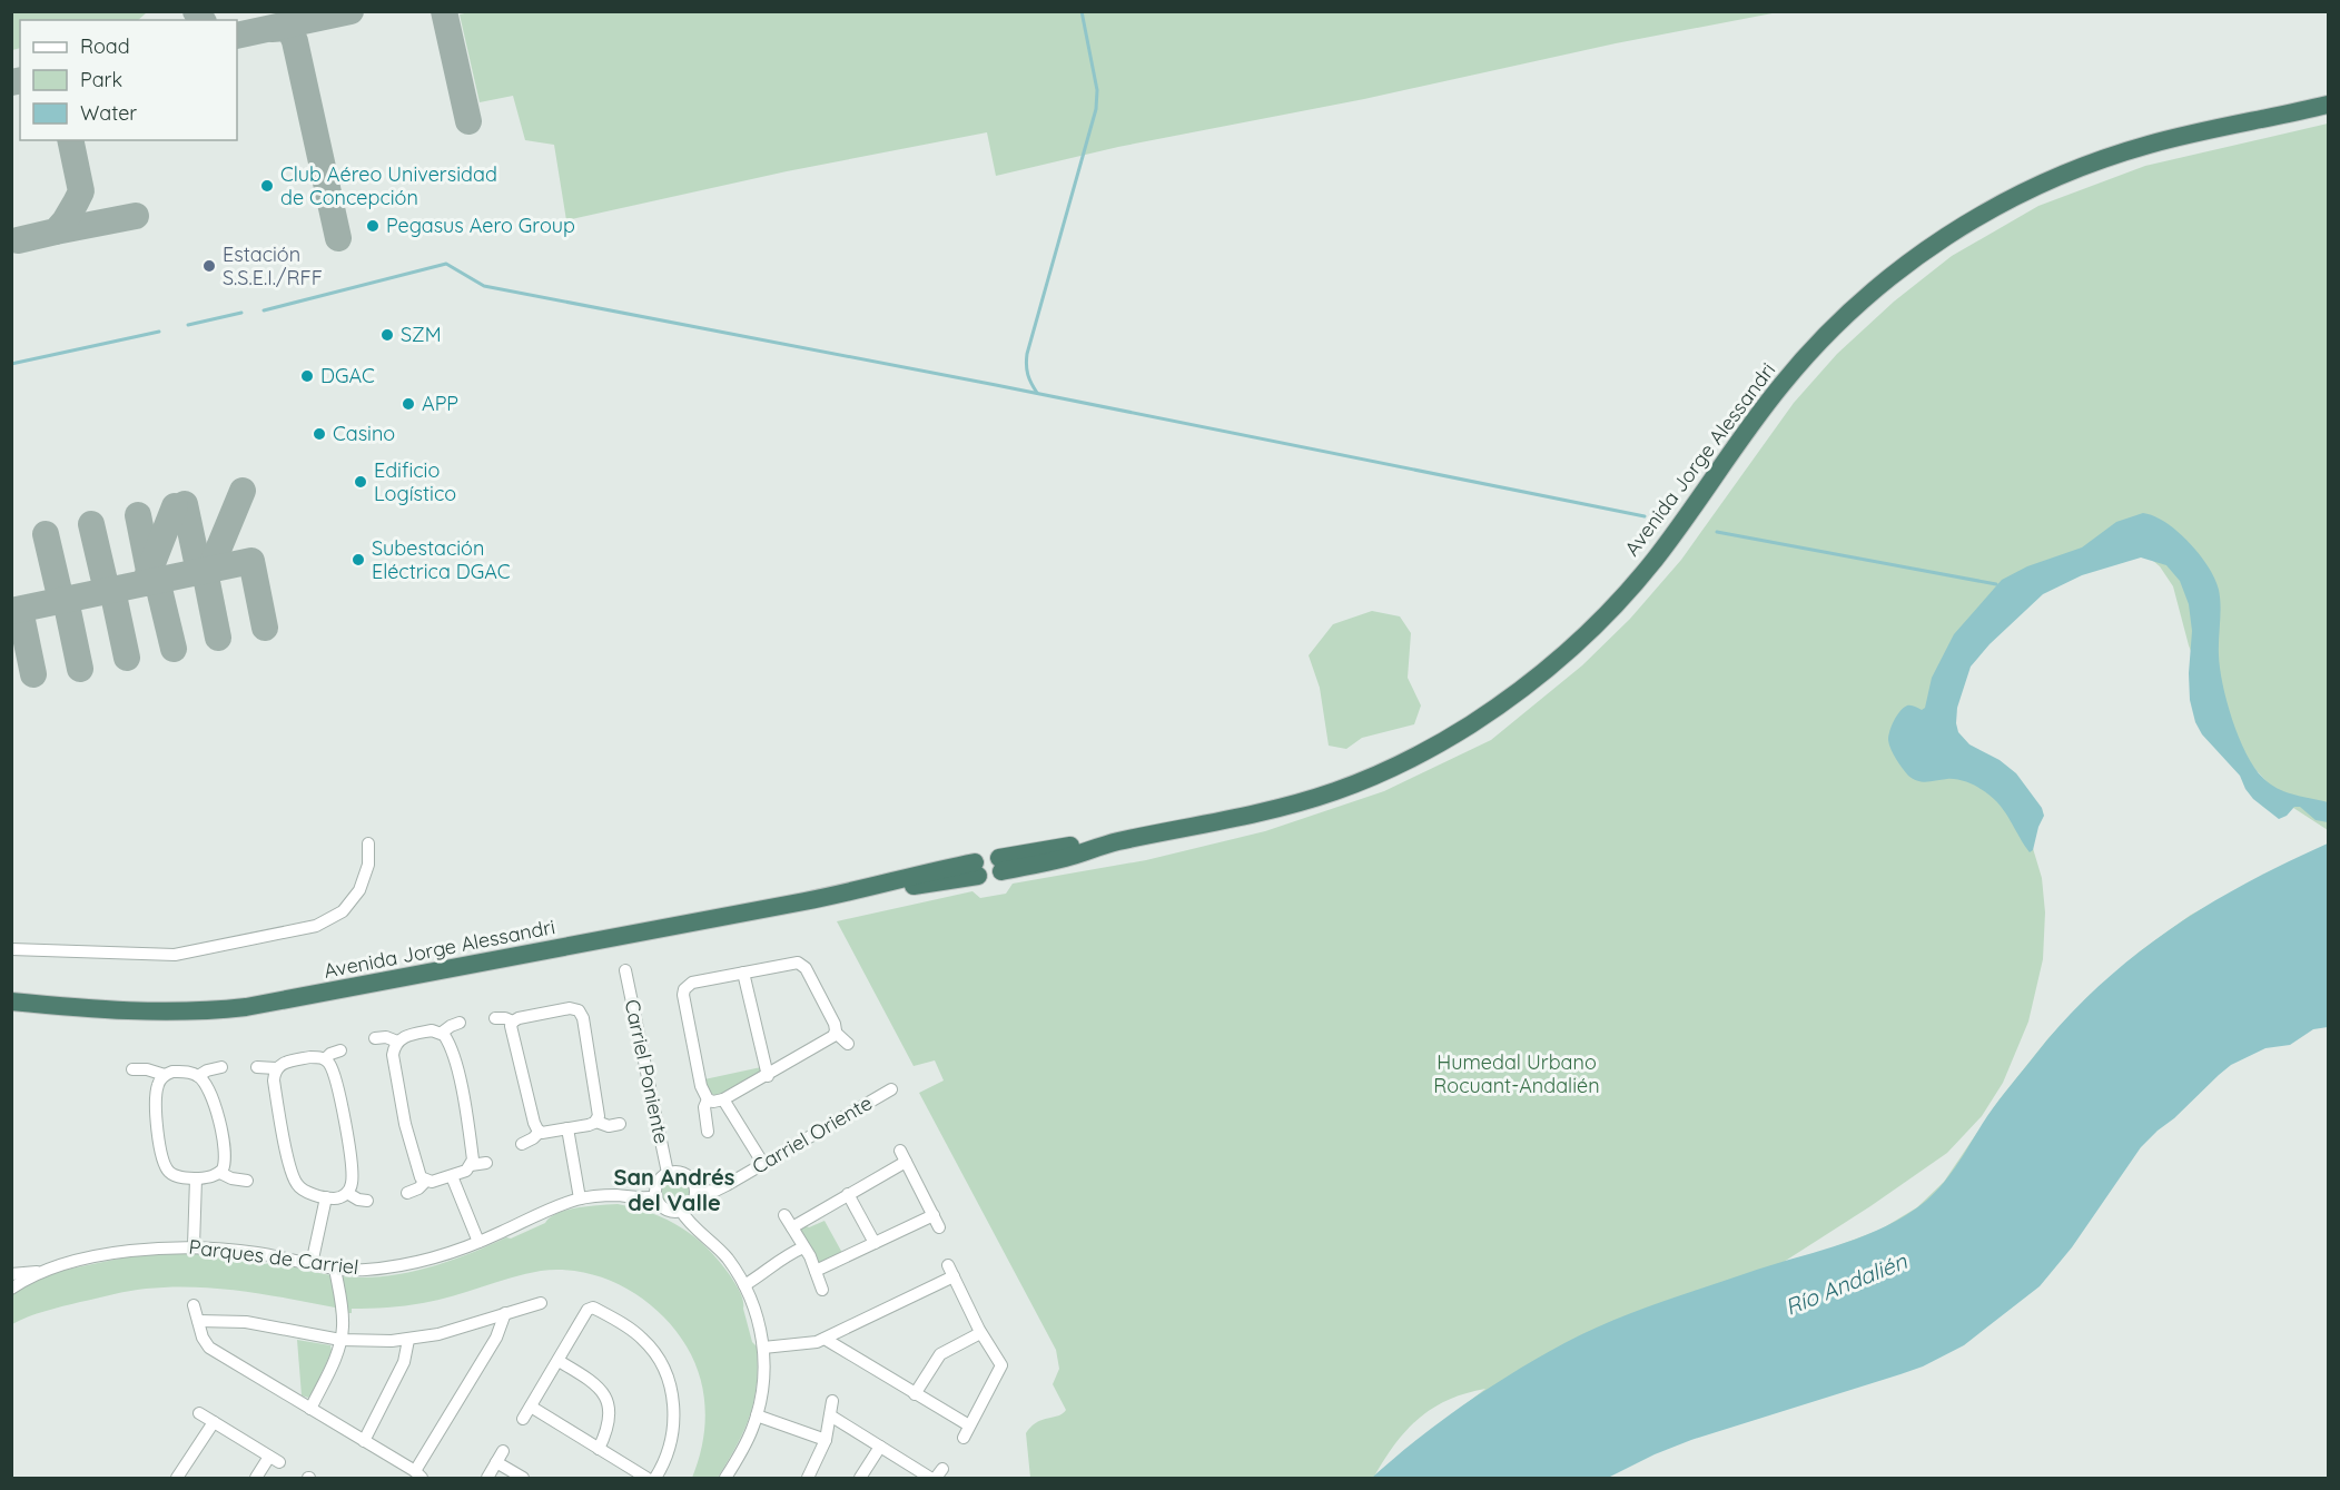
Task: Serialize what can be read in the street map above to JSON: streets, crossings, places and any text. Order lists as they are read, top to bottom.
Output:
{
  "streets": {
    "highway": ["Avenida Jorge Alessandri"],
    "street": ["Carriel Poniente", "Carriel Oriente", "Parques de Carriel"]
  },
  "crossings": [
    ["Carriel Poniente", "Carriel Oriente"],
    ["Carriel Poniente", "Parques de Carriel"],
    ["Carriel Oriente", "Parques de Carriel"]
  ],
  "districts": ["San Andrés del Valle"],
  "water": ["Río Andalién"],
  "parks": ["Humedal Urbano Rocuant-Andalién"],
  "places": [
    "Club Aéreo Universidad de Concepción",
    "Pegasus Aero Group",
    "Estación S.S.E.I./RFF",
    "SZM",
    "DGAC",
    "APP",
    "Casino",
    "Edificio Logístico",
    "Subestación Eléctrica DGAC"
  ],
  "legend": ["Road", "Park", "Water"]
}
